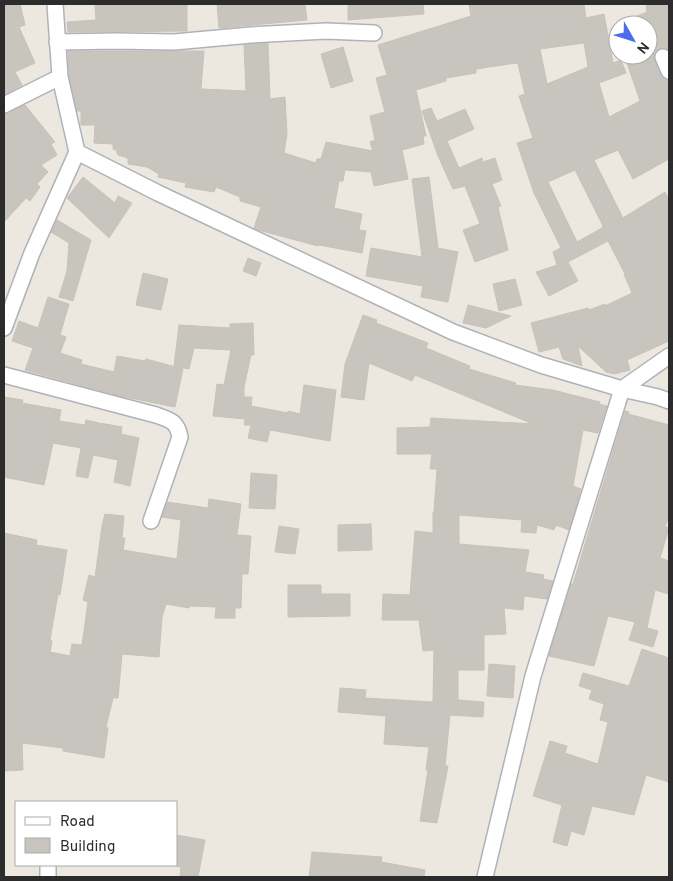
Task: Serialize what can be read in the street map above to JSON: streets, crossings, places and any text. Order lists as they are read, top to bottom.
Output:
{
  "legend": ["Road", "Building"],
  "north": "bottom right"
}
